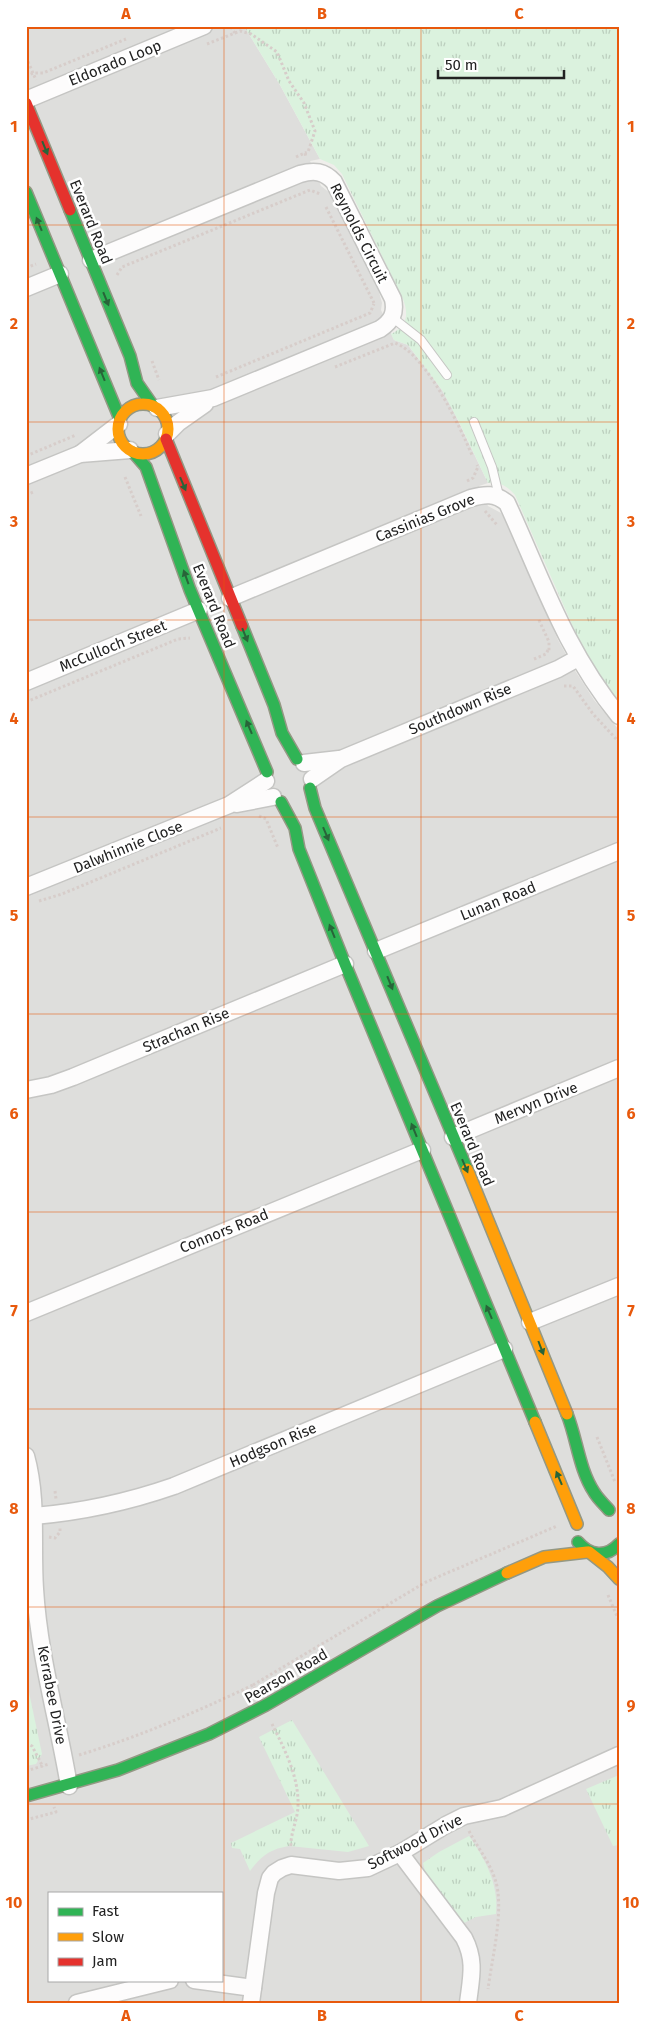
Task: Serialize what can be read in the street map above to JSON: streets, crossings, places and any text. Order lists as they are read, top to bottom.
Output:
{
  "streets": {
    "street": [
      "Eldorado Loop",
      "Everard Road",
      "Reynolds Circuit",
      "Cassinias Grove",
      "McCulloch Street",
      "Southdown Rise",
      "Dalwhinnie Close",
      "Lunan Road",
      "Strachan Rise",
      "Mervyn Drive",
      "Connors Road",
      "Hodgson Rise",
      "Pearson Road",
      "Kerrabee Drive",
      "Softwood Drive"
    ]
  },
  "crossings": [
    ["Eldorado Loop", "Everard Road"],
    ["Everard Road", "Cassinias Grove"],
    ["Everard Road", "McCulloch Street"],
    ["Everard Road", "Southdown Rise"],
    ["Everard Road", "Dalwhinnie Close"],
    ["Everard Road", "Lunan Road"],
    ["Everard Road", "Mervyn Drive"],
    ["Everard Road", "Pearson Road"],
    ["Southdown Rise", "Dalwhinnie Close"],
    ["Hodgson Rise", "Kerrabee Drive"],
    ["Pearson Road", "Kerrabee Drive"]
  ],
  "legend": ["Fast", "Slow", "Jam"],
  "scale_bar": "50 m",
  "grid": {
    "columns": ["A", "B", "C"],
    "rows": [
      "1",
      "2",
      "3",
      "4",
      "5",
      "6",
      "7",
      "8",
      "9",
      "10"
    ]
  }
}
